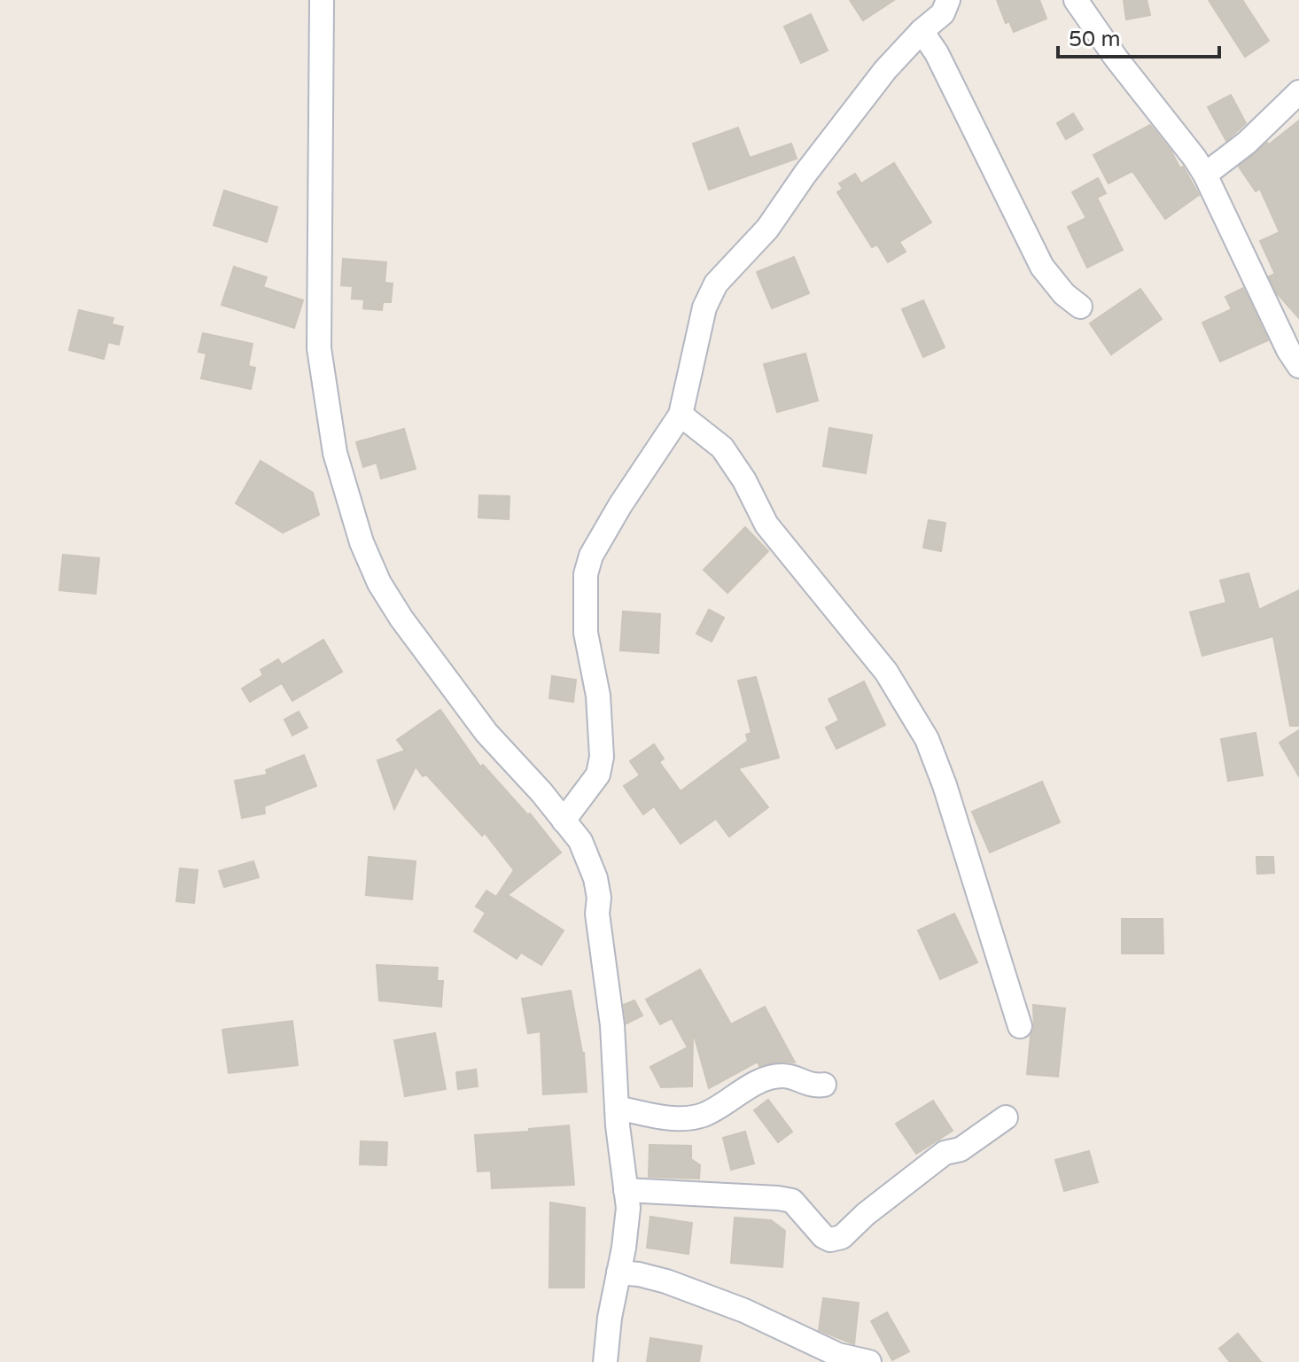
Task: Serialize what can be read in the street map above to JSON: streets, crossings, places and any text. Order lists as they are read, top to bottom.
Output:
{
  "scale_bar": "50 m"
}
